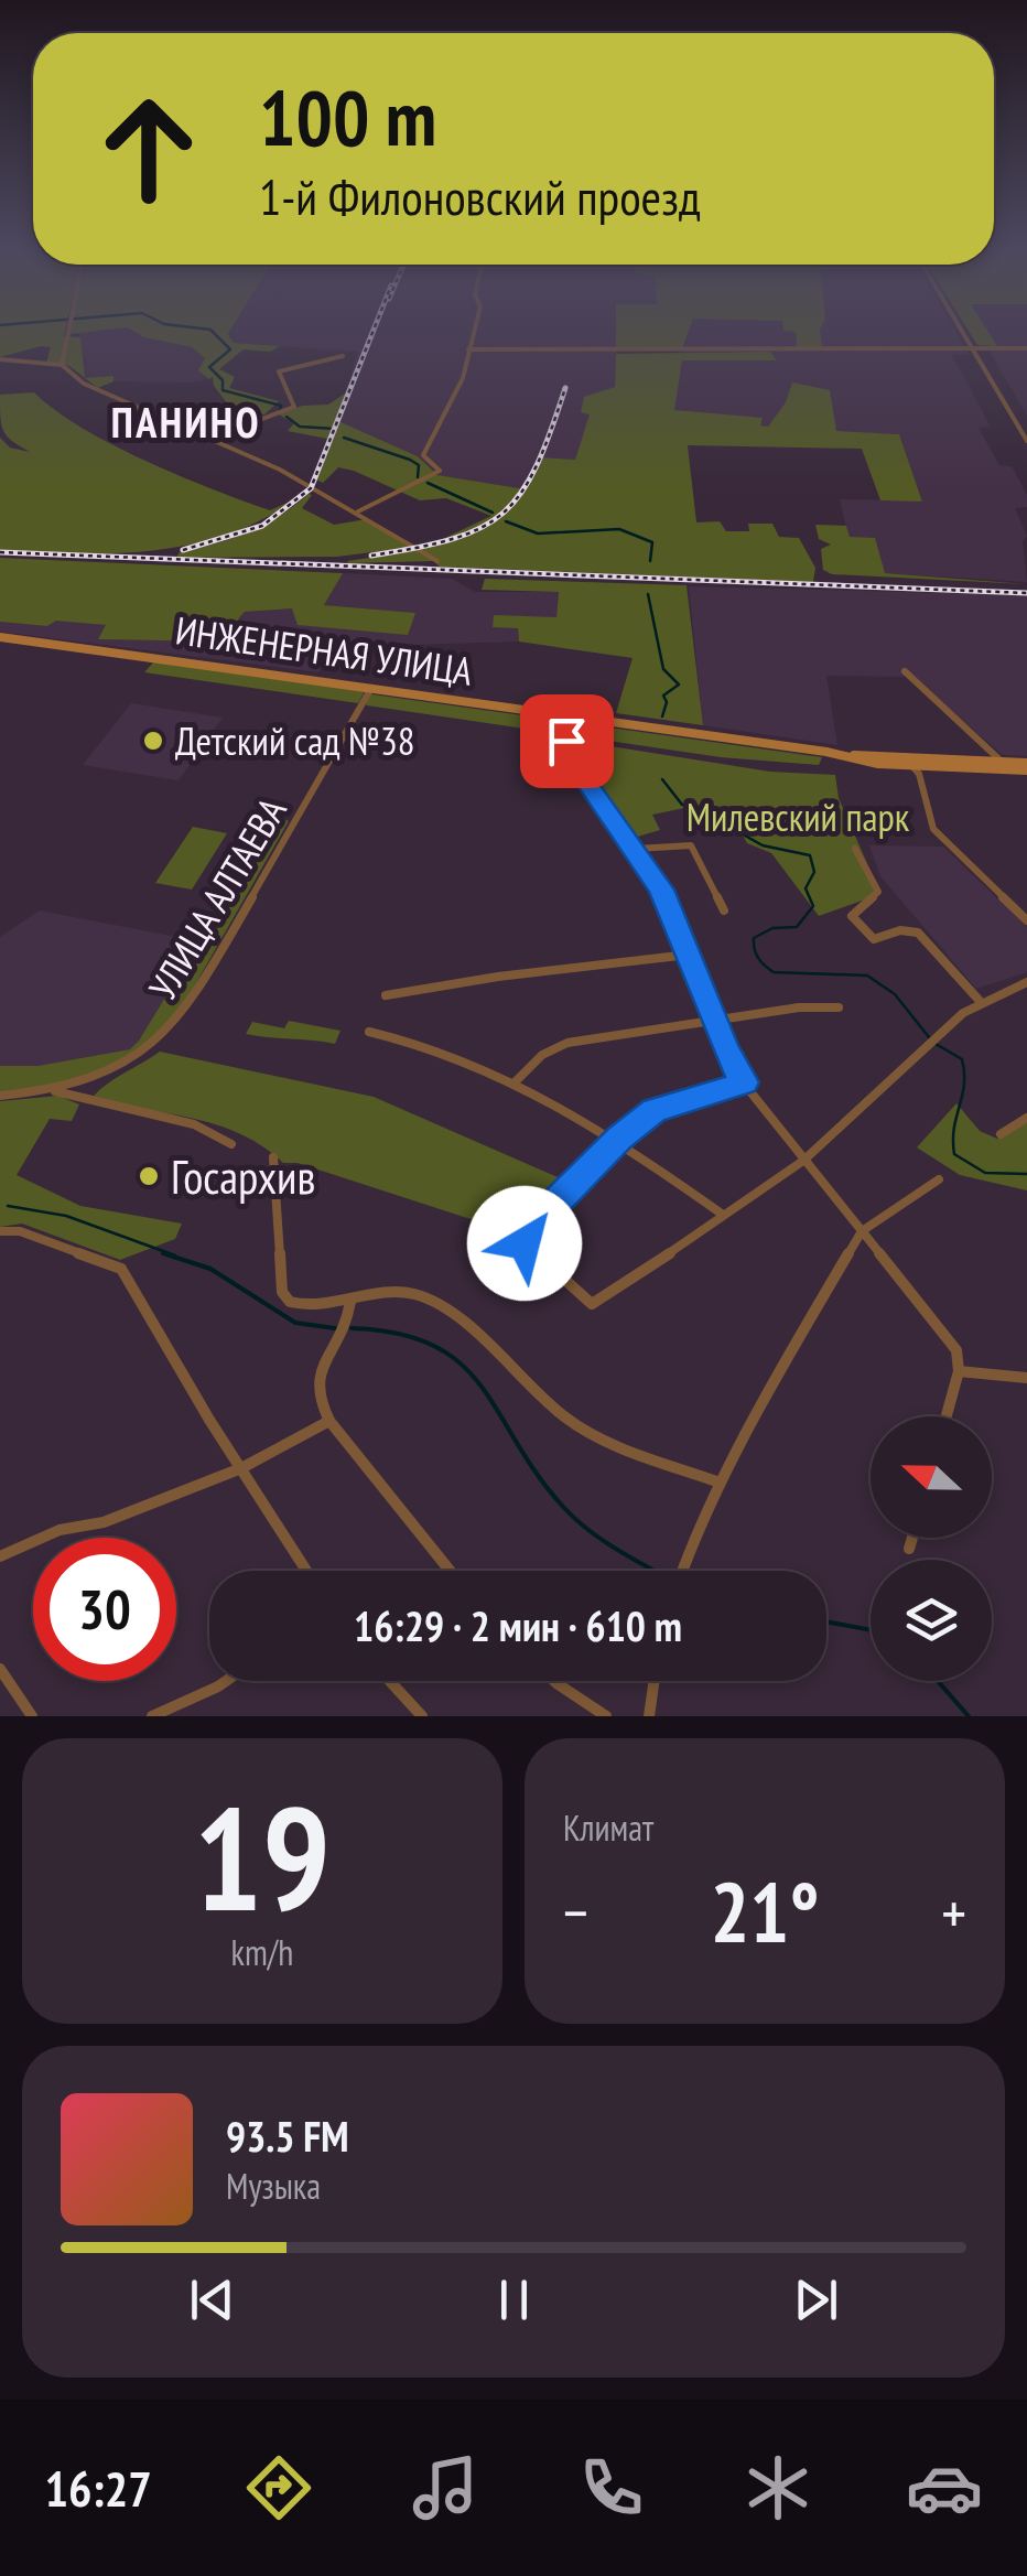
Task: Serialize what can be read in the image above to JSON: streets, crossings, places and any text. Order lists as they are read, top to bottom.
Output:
{
  "streets": {
    "main road": ["ИНЖЕНЕРНАЯ УЛИЦА"],
    "street": ["УЛИЦА АЛТАЕВА"]
  },
  "crossings": [
    ["ИНЖЕНЕРНАЯ УЛИЦА", "УЛИЦА АЛТАЕВА"]
  ],
  "districts": ["ПАНИНО"],
  "parks": ["Милевский парк"],
  "places": ["Детский сад №38", "Госархив"],
  "north": "left",
  "page": {
    "turn": ["100 m", "1-й Филоновский проезд"],
    "limit": "30",
    "trip": "16:29 · 2 мин · 610 m",
    "tile": [
      ["19", "km/h"],
      "Климат"
    ],
    "heat": ["−", "21°", "+"],
    "song": ["93.5 FM", "Музыка"],
    "tabs": "16:27"
  }
}
